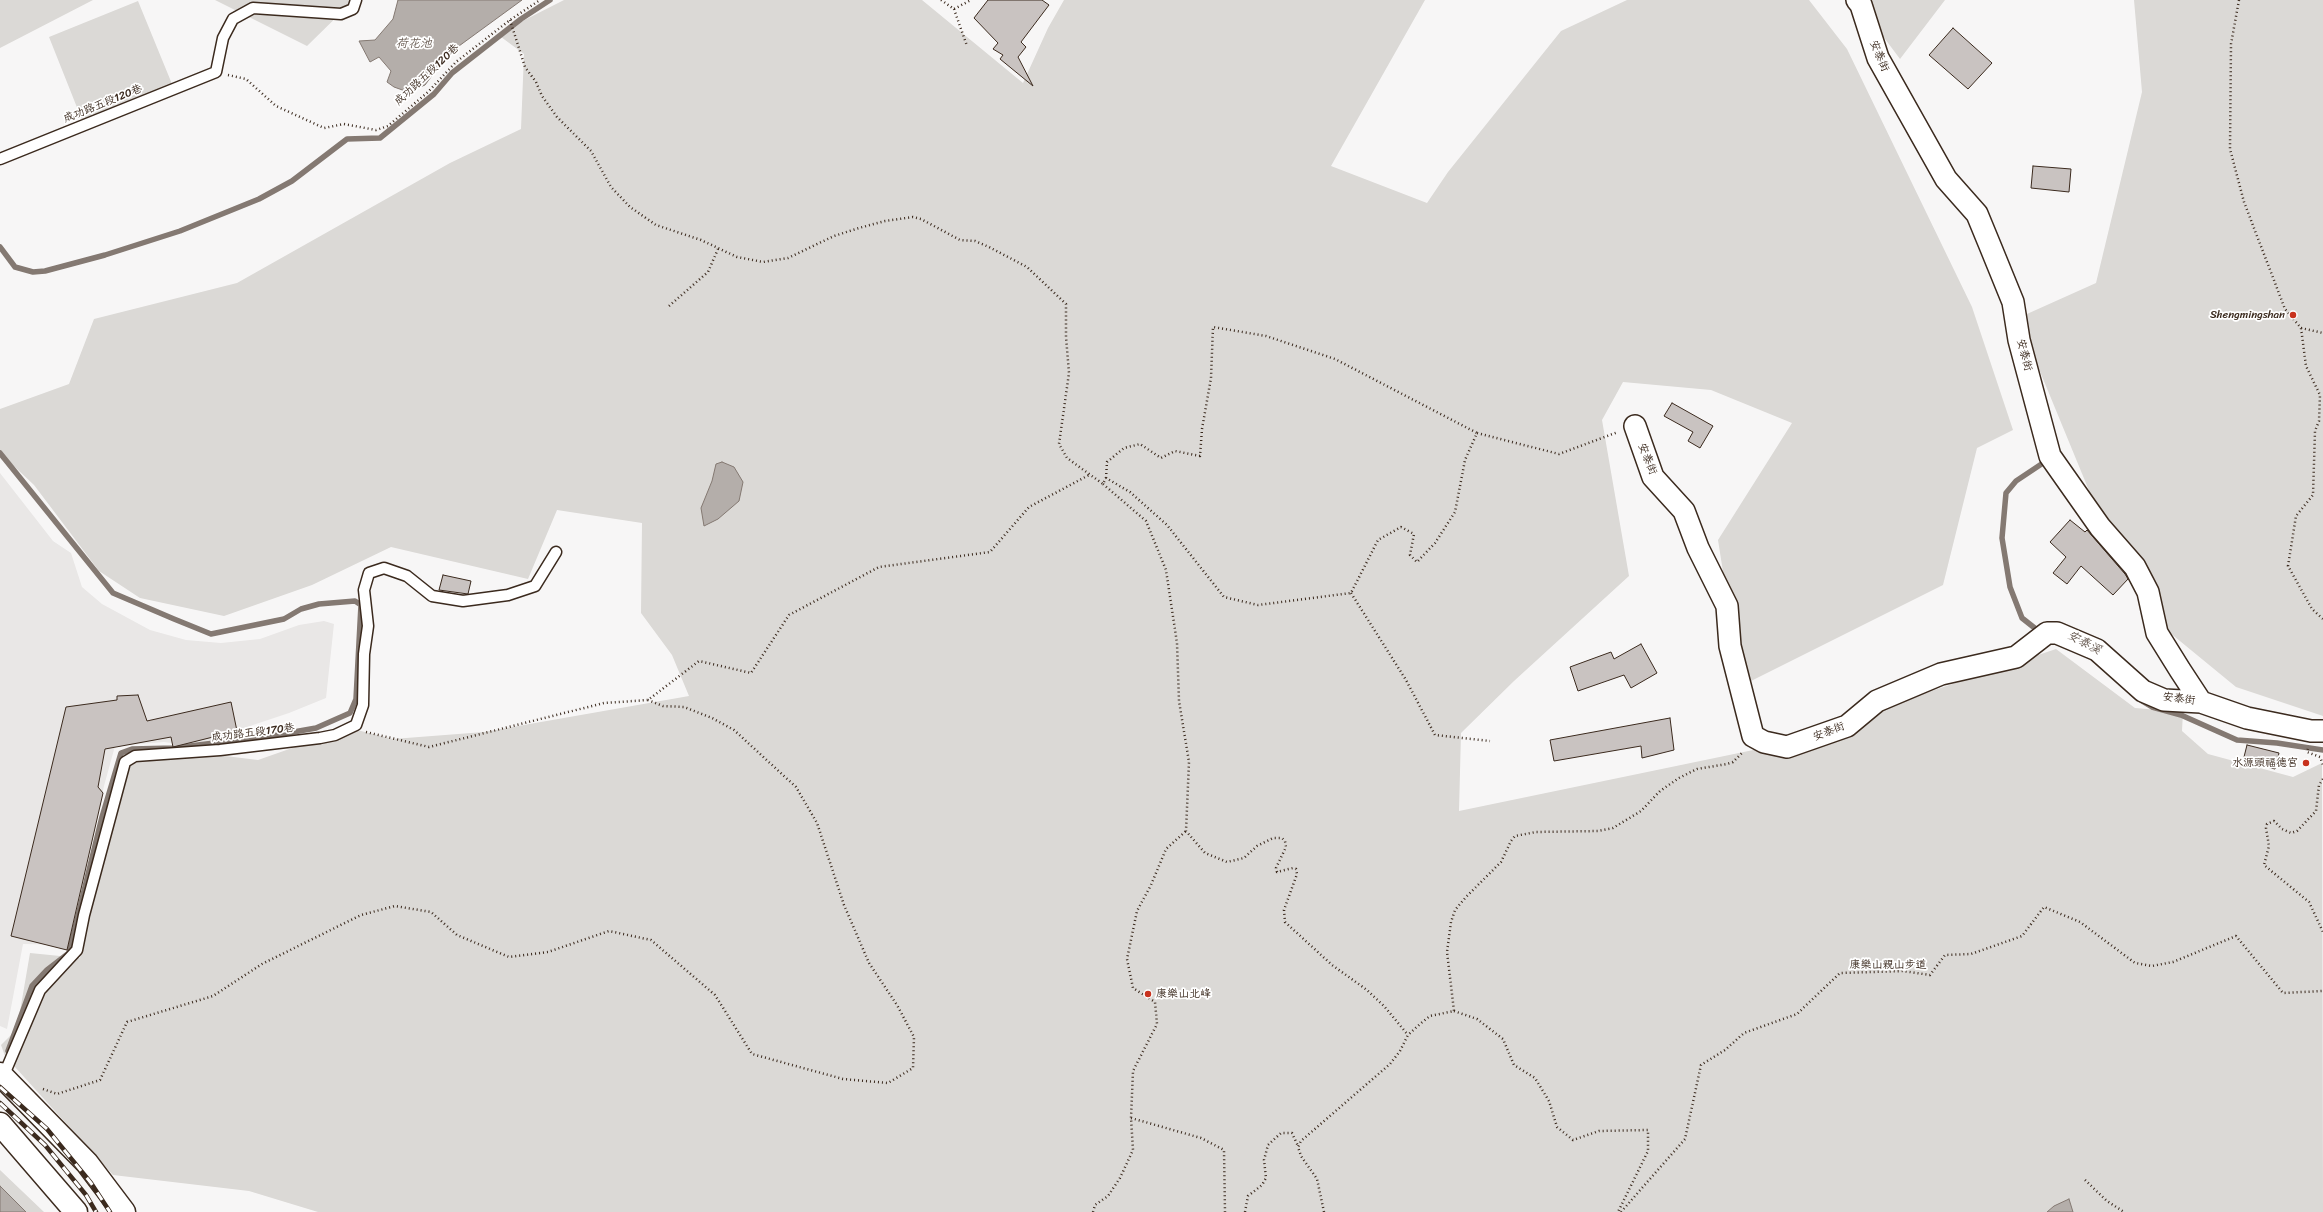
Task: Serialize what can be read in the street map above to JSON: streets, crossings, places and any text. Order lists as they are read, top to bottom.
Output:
{
  "streets": {
    "street": ["安泰街"],
    "lane": ["成功路五段120巷", "成功路五段170巷"],
    "path": ["康樂山親山步道"]
  },
  "water": ["荷花池", "安泰溪"],
  "places": ["Shengmingshan", "水源頭福德宮", "康樂山北峰"]
}
